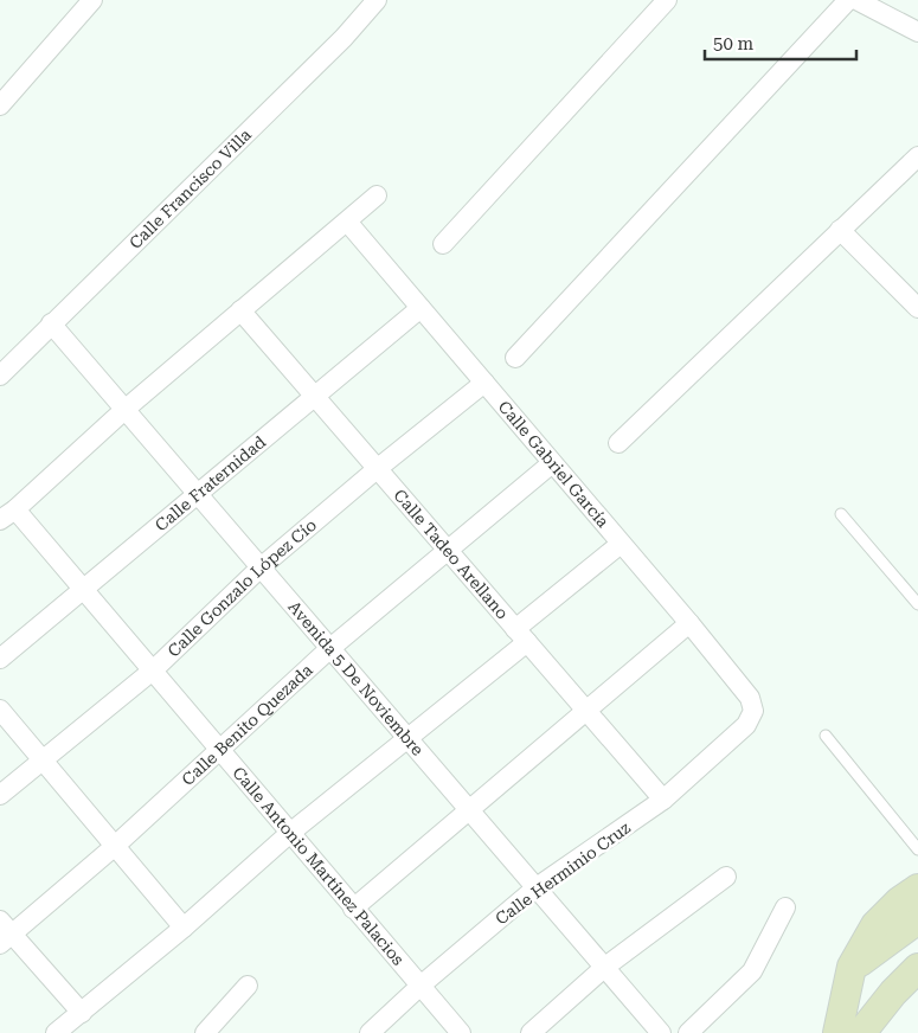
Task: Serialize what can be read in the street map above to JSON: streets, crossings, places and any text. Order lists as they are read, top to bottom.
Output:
{
  "streets": {
    "street": [
      "Calle Francisco Villa",
      "Calle Gabriel García",
      "Calle Fraternidad",
      "Calle Tadeo Arellano",
      "Calle Gonzalo López Cío",
      "Avenida 5 De Noviembre",
      "Calle Benito Quezada",
      "Calle Antonio Martínez Palacios",
      "Calle Herminio Cruz"
    ]
  },
  "crossings": [
    ["Calle Francisco Villa", "Avenida 5 De Noviembre"],
    ["Calle Gabriel García", "Calle Fraternidad"],
    ["Calle Gabriel García", "Calle Gonzalo López Cío"],
    ["Calle Gabriel García", "Calle Benito Quezada"],
    ["Calle Gabriel García", "Calle Herminio Cruz"],
    ["Calle Fraternidad", "Calle Tadeo Arellano"],
    ["Calle Fraternidad", "Avenida 5 De Noviembre"],
    ["Calle Fraternidad", "Calle Antonio Martínez Palacios"],
    ["Calle Tadeo Arellano", "Calle Gonzalo López Cío"],
    ["Calle Tadeo Arellano", "Calle Benito Quezada"],
    ["Calle Tadeo Arellano", "Calle Herminio Cruz"],
    ["Calle Gonzalo López Cío", "Avenida 5 De Noviembre"],
    ["Calle Gonzalo López Cío", "Calle Antonio Martínez Palacios"],
    ["Avenida 5 De Noviembre", "Calle Benito Quezada"],
    ["Avenida 5 De Noviembre", "Calle Herminio Cruz"],
    ["Calle Benito Quezada", "Calle Antonio Martínez Palacios"],
    ["Calle Antonio Martínez Palacios", "Calle Herminio Cruz"]
  ],
  "scale_bar": "50 m"
}
